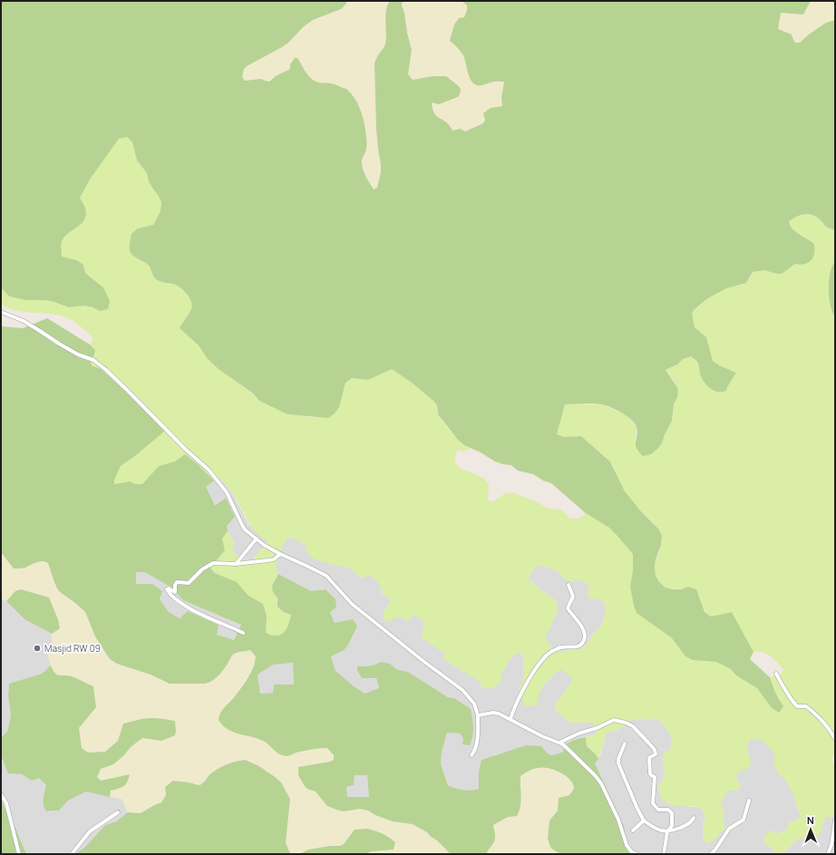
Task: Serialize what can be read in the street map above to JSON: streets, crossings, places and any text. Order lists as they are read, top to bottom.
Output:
{
  "places": ["Masjid RW 09"],
  "north": "top"
}
